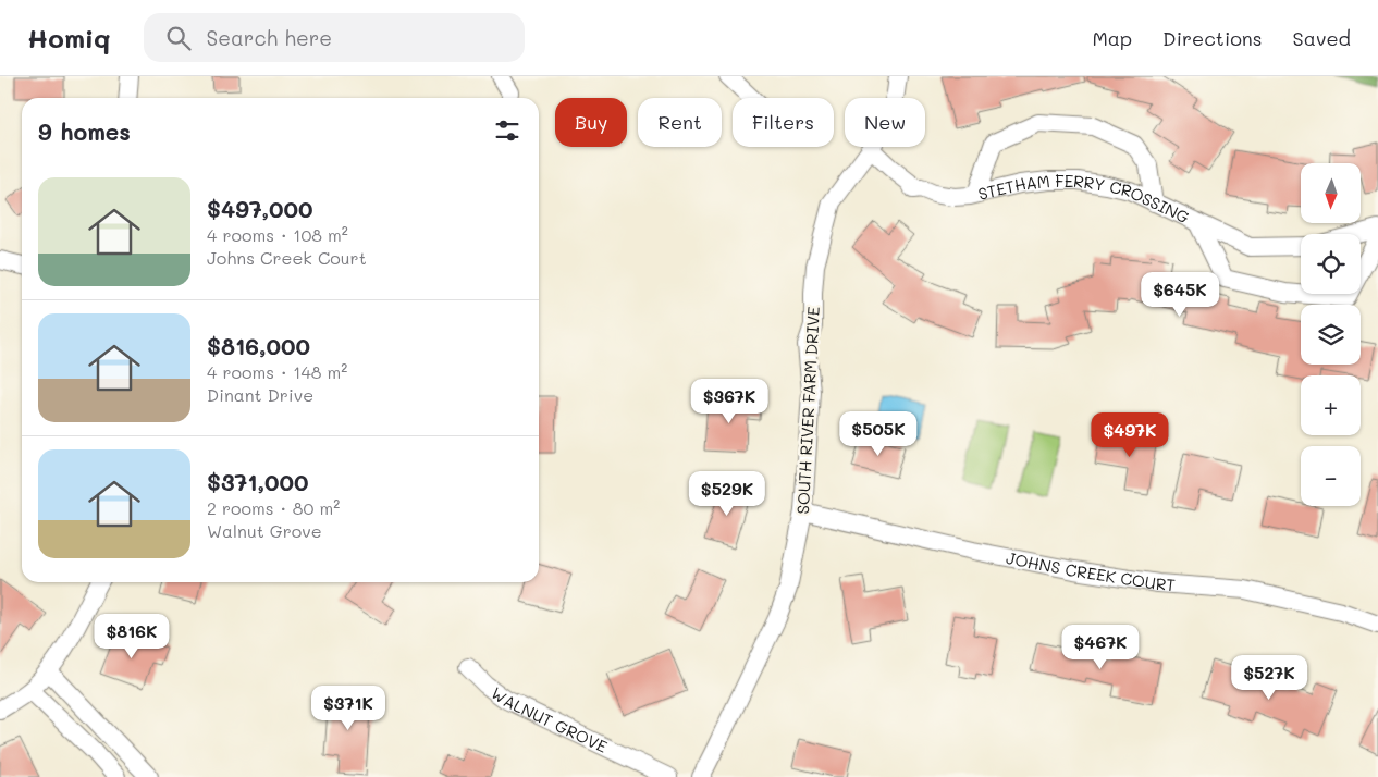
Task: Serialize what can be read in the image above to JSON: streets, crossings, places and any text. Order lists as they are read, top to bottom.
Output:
{
  "streets": {
    "street": [
      "STETHAM FERRY CROSSING",
      "SOUTH RIVER FARM DRIVE",
      "JOHNS CREEK COURT",
      "WALNUT GROVE"
    ]
  },
  "crossings": [
    ["STETHAM FERRY CROSSING", "SOUTH RIVER FARM DRIVE"],
    ["SOUTH RIVER FARM DRIVE", "JOHNS CREEK COURT"]
  ],
  "north": "bottom",
  "page": {
    "header": "Homiq",
    "search": "Search here",
    "nav": ["Map", "Directions", "Saved"],
    "chip": [
      "Buy",
      "Rent",
      "Filters",
      "New"
    ],
    "heading": "9 homes",
    "map_buttons": ["+", "−"],
    "list": [
      {
        "name": "$497,000",
        "note": "4 rooms · 108 m² · Johns Creek Court"
      },
      {
        "name": "$816,000",
        "note": "4 rooms · 148 m² · Dinant Drive"
      },
      {
        "name": "$371,000",
        "note": "2 rooms · 80 m² · Walnut Grove"
      }
    ],
    "price": [
      "$645K",
      "$367K",
      "$505K",
      "$497K",
      "$529K",
      "$816K",
      "$467K",
      "$527K",
      "$371K"
    ]
  }
}
